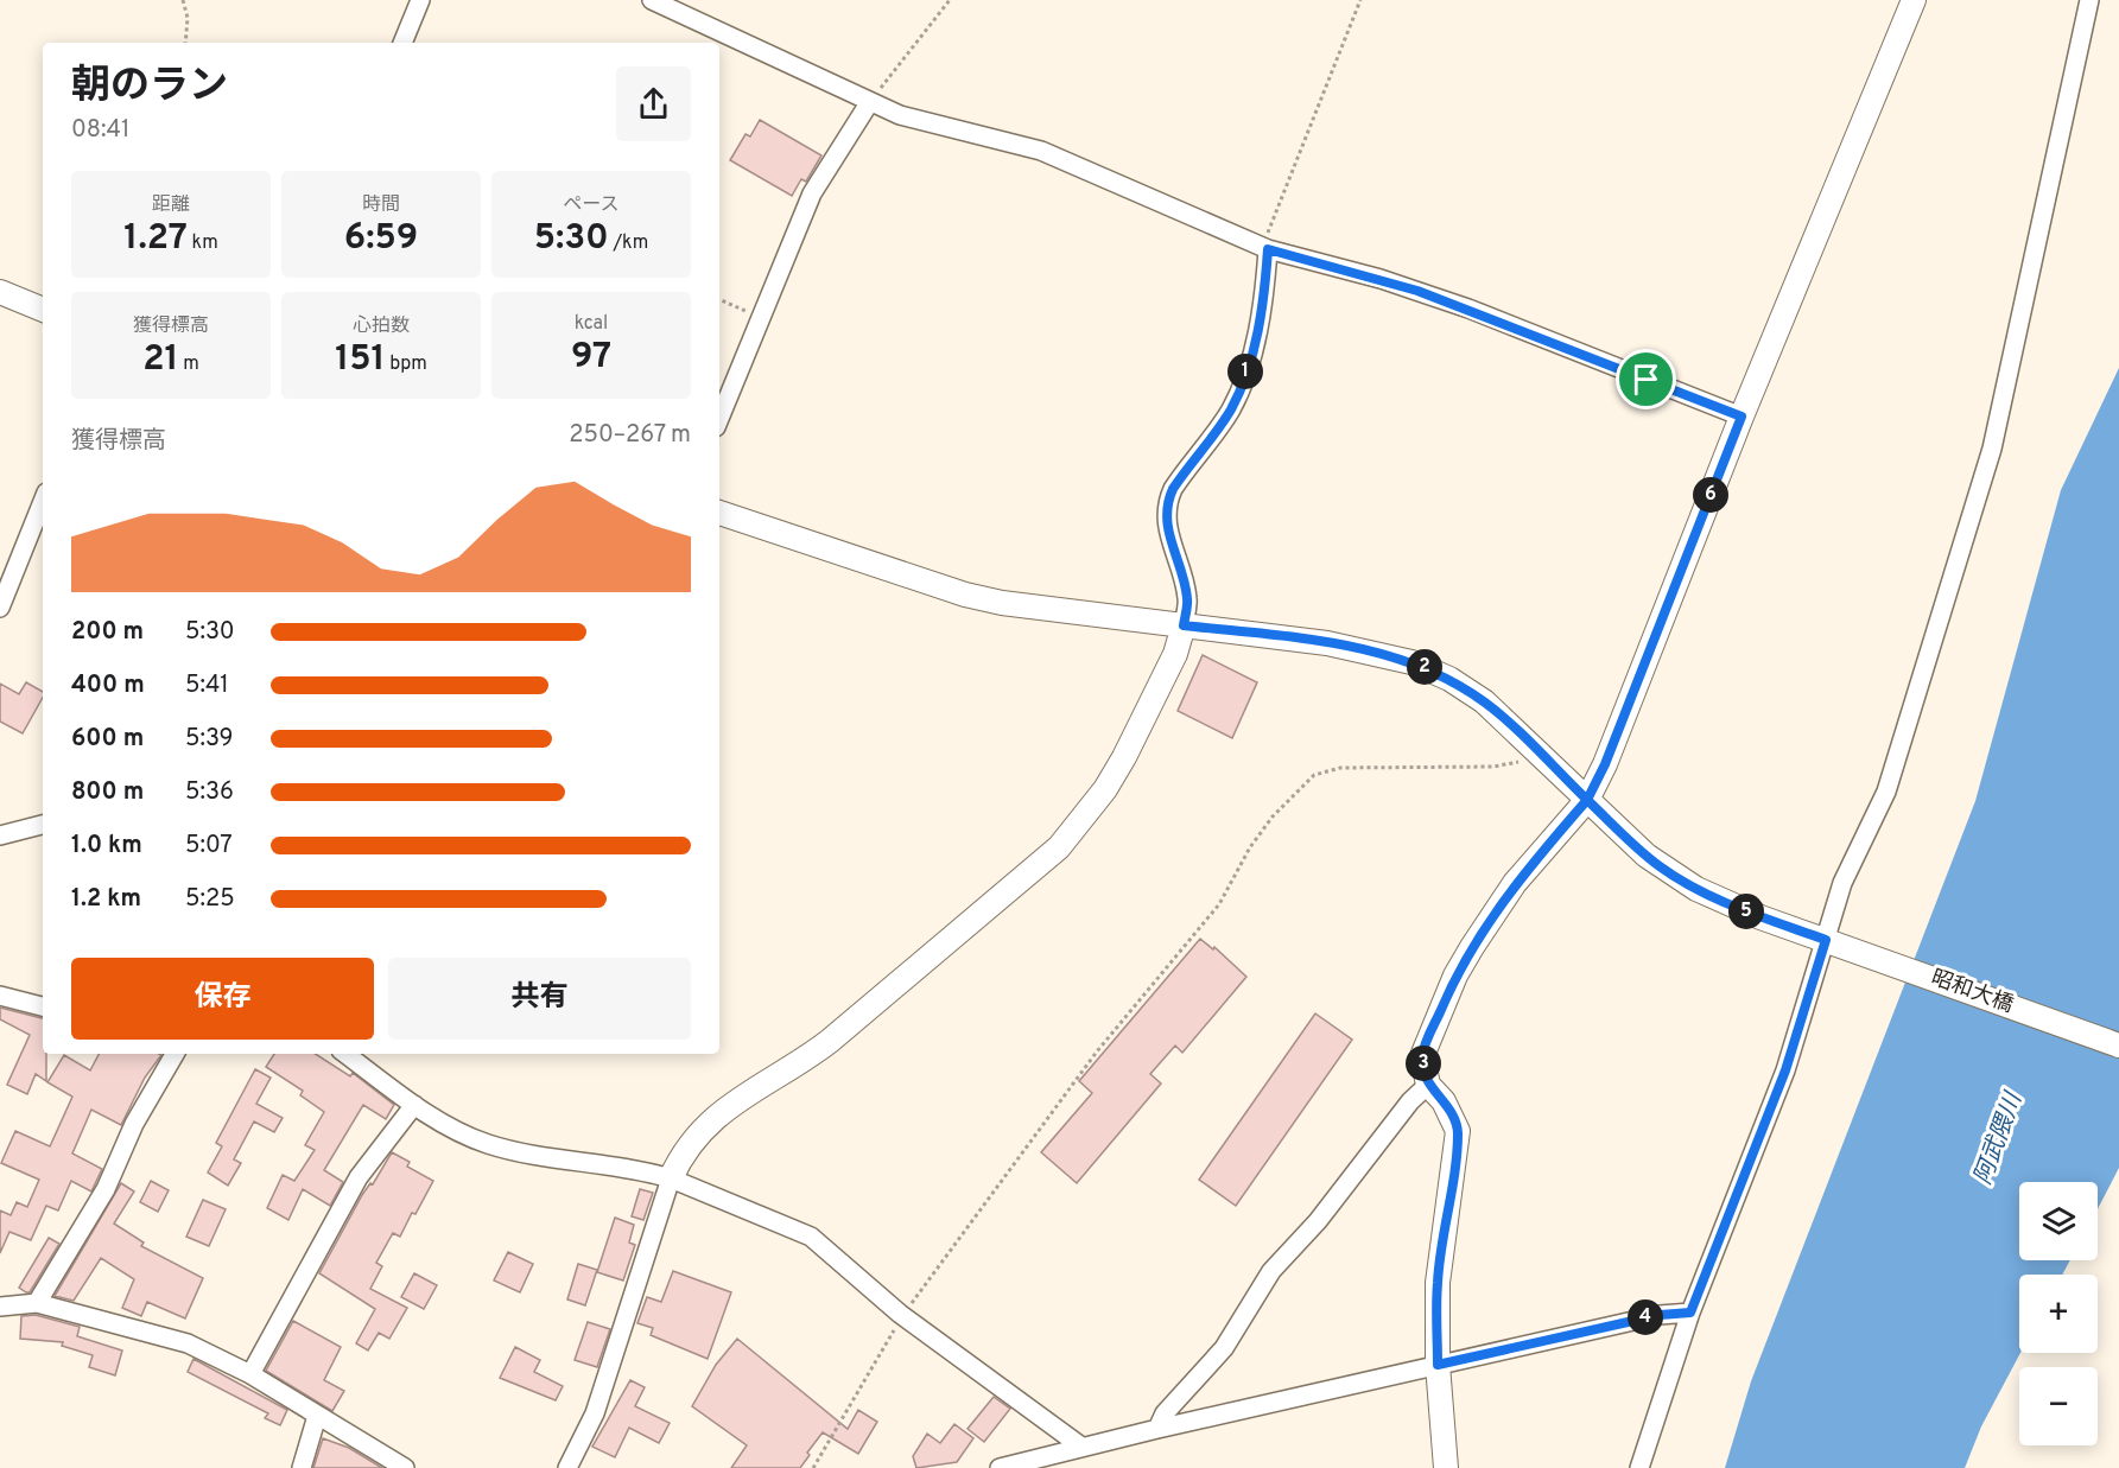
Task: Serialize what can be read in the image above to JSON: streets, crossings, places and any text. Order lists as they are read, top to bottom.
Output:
{
  "streets": {
    "street": ["昭和大橋"]
  },
  "water": ["阿武隈川"],
  "page": {
    "heading": ["朝のラン", "08:41"],
    "stats": [
      ["距離", "1.27 km"],
      ["時間", "6:59"],
      ["ペース", "5:30 /km"],
      ["獲得標高", "21 m"],
      ["心拍数", "151 bpm"],
      ["kcal", "97"]
    ],
    "pins": [
      "1",
      "6",
      "2",
      "5",
      "3",
      "4"
    ],
    "chart": ["獲得標高", "250–267 m"],
    "list": [
      {
        "name": "200 m",
        "note": "5:30"
      },
      {
        "name": "400 m",
        "note": "5:41"
      },
      {
        "name": "600 m",
        "note": "5:39"
      },
      {
        "name": "800 m",
        "note": "5:36"
      },
      {
        "name": "1.0 km",
        "note": "5:07"
      },
      {
        "name": "1.2 km",
        "note": "5:25"
      }
    ],
    "buttons": ["保存", "共有"],
    "map_buttons": ["+", "−"]
  }
}
